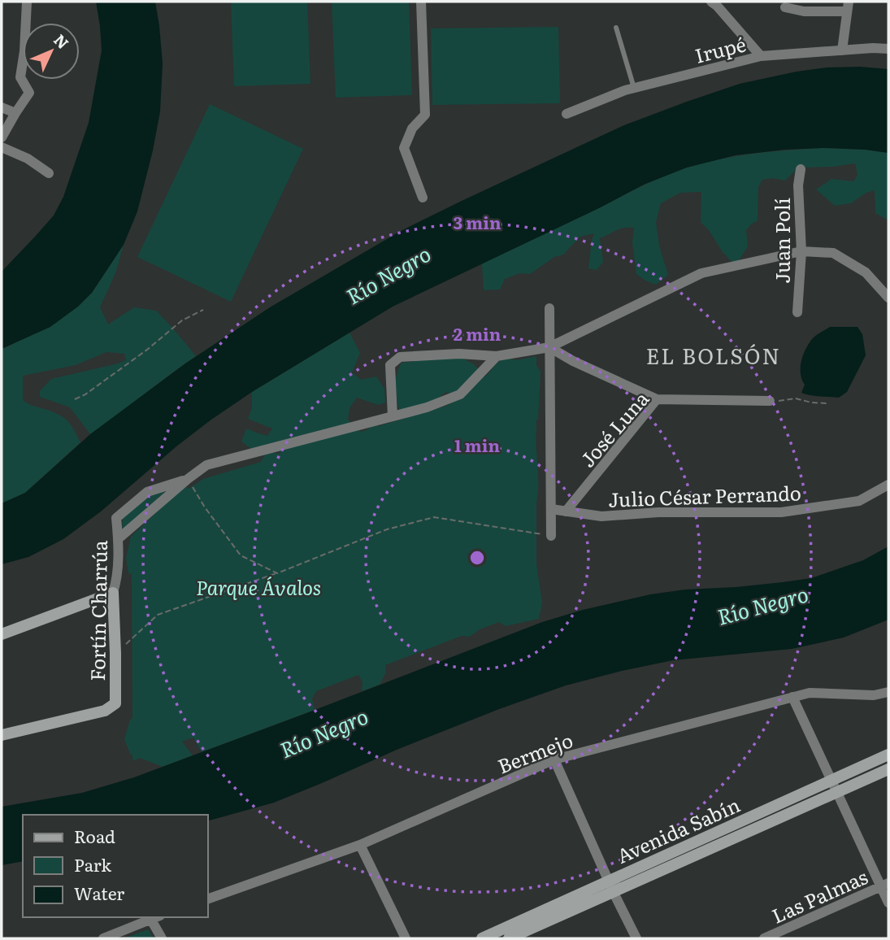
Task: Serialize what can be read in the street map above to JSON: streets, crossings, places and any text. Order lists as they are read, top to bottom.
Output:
{
  "streets": {
    "main road": ["Fortín Charrúa", "Avenida Sabín"],
    "street": [
      "Irupé",
      "Juan Polí",
      "José Luna",
      "Julio César Perrando",
      "Bermejo",
      "Las Palmas"
    ]
  },
  "crossings": [
    ["José Luna", "Julio César Perrando"]
  ],
  "districts": ["EL BOLSÓN"],
  "water": ["Río Negro"],
  "parks": ["Parque Ávalos"],
  "legend": ["Road", "Park", "Water"],
  "north": "top right",
  "rings": ["3 min", "2 min", "1 min"]
}
